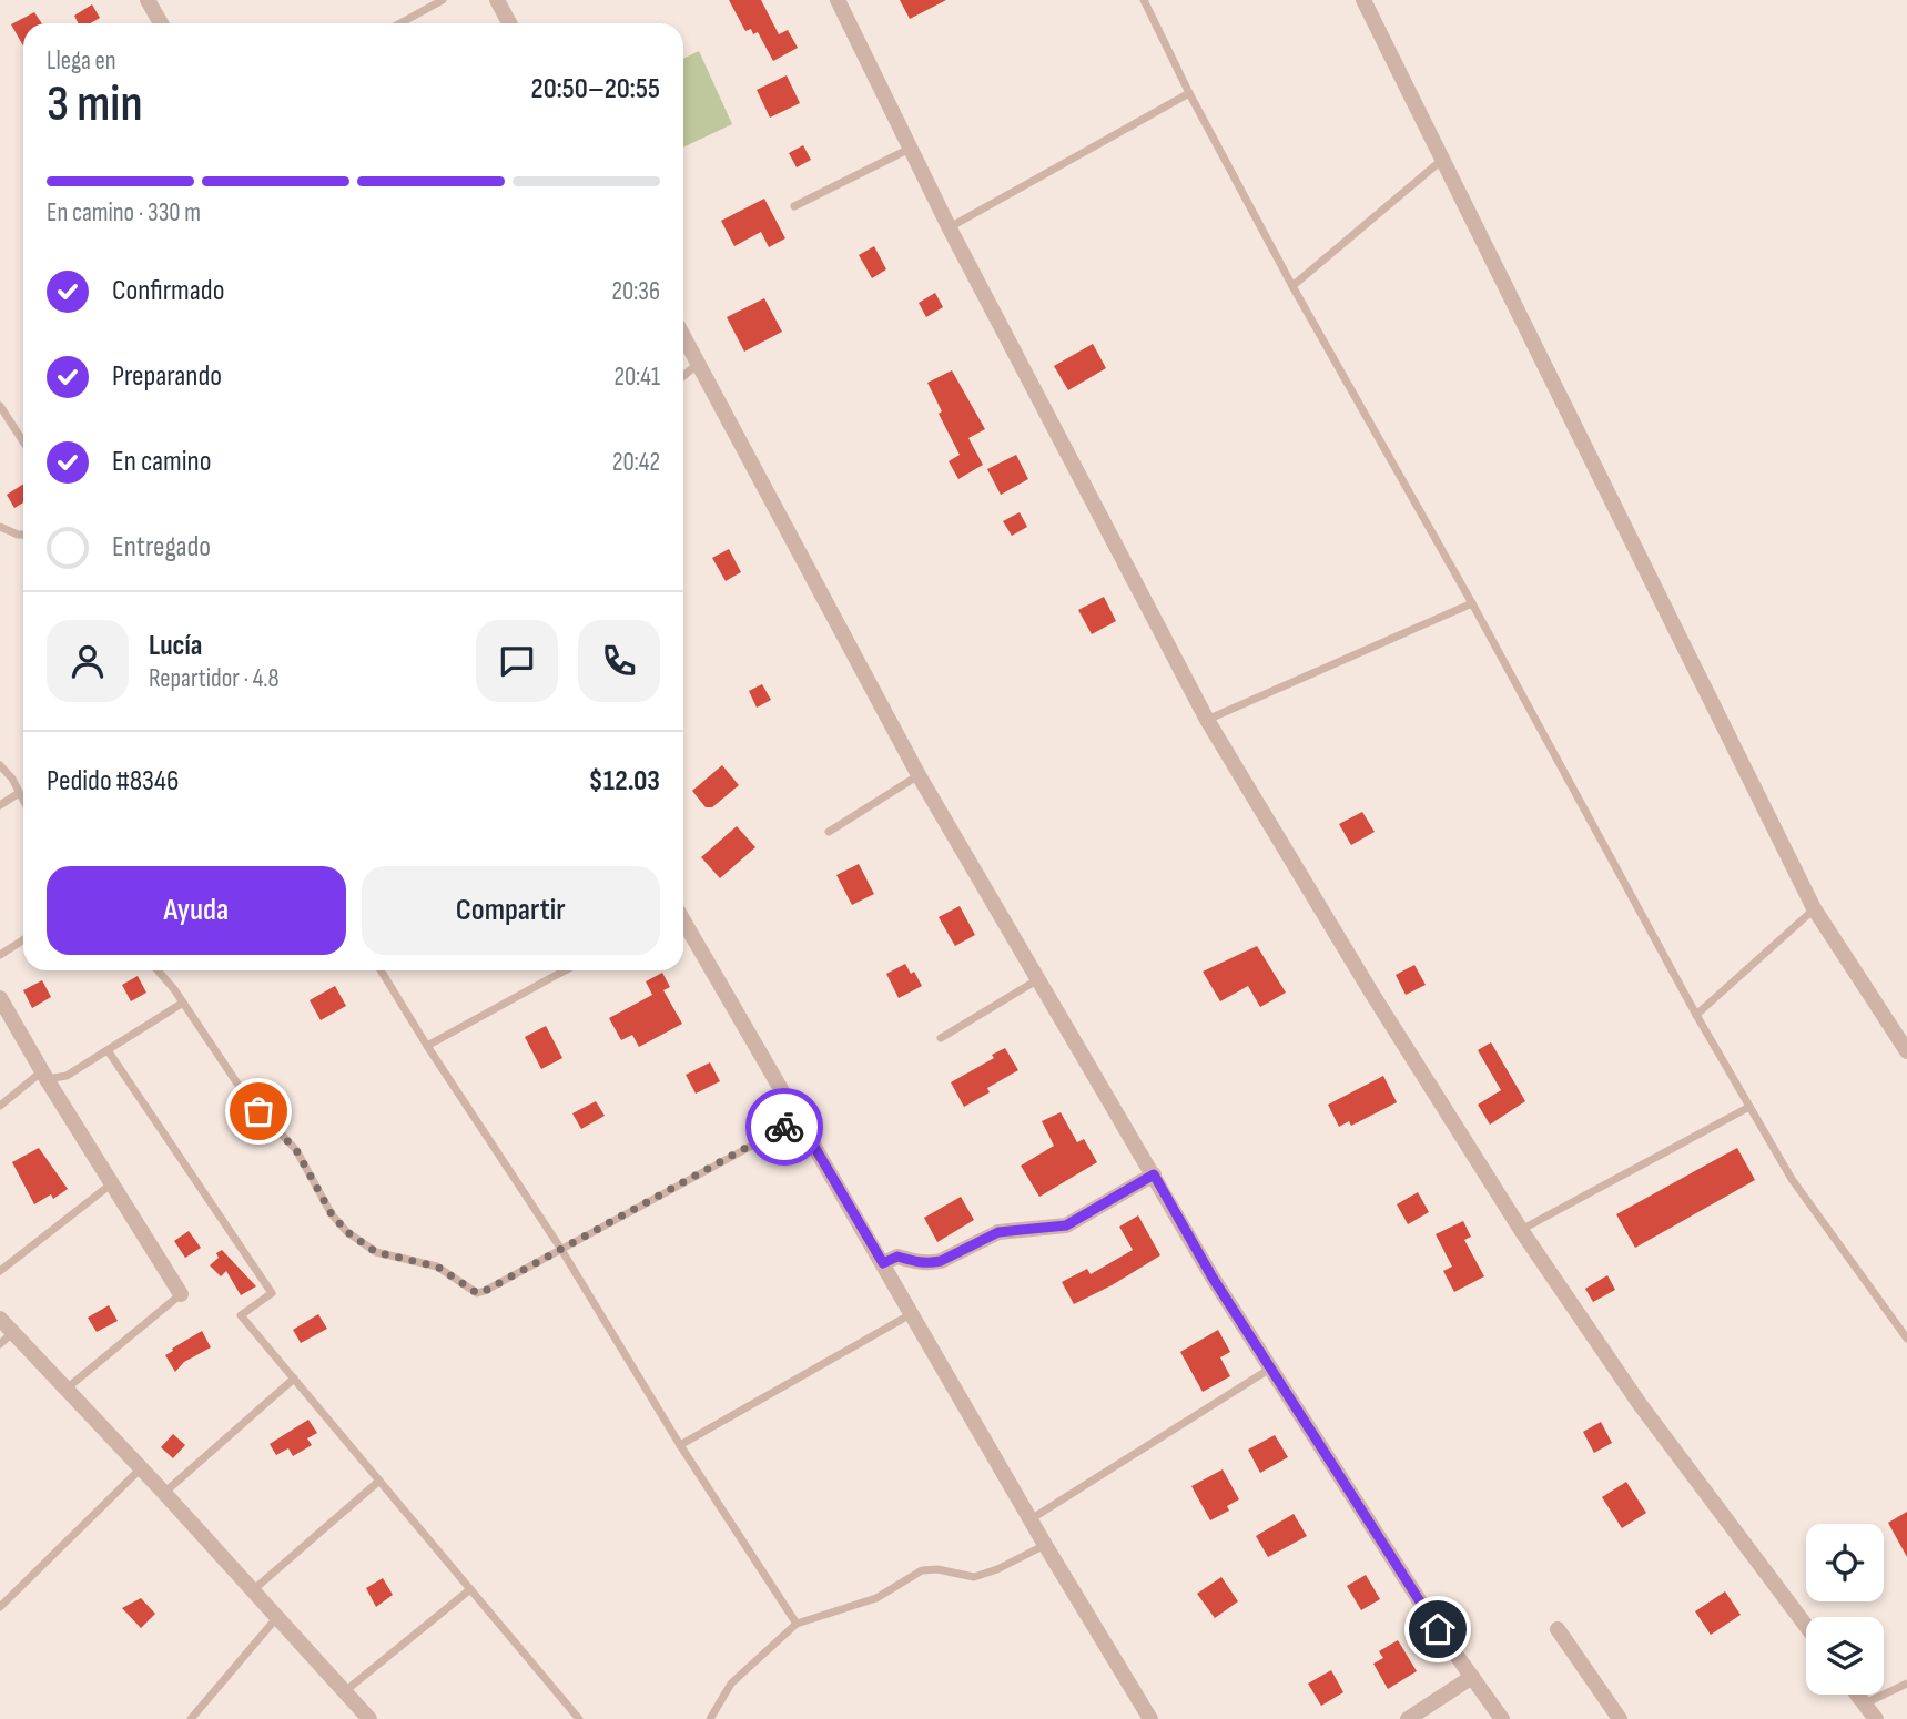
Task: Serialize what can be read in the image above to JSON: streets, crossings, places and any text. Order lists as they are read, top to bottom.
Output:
{
  "page": {
    "heading": ["3 min", "Llega en", "20:50–20:55"],
    "panel": [
      "Lucía",
      "Repartidor · 4.8",
      "Pedido #8346",
      "$12.03"
    ],
    "bar": "En camino · 330 m",
    "list": [
      ["Confirmado", "20:36"],
      ["Preparando", "20:41"],
      ["En camino", "20:42"],
      "Entregado"
    ],
    "buttons": ["Ayuda", "Compartir"]
  }
}
